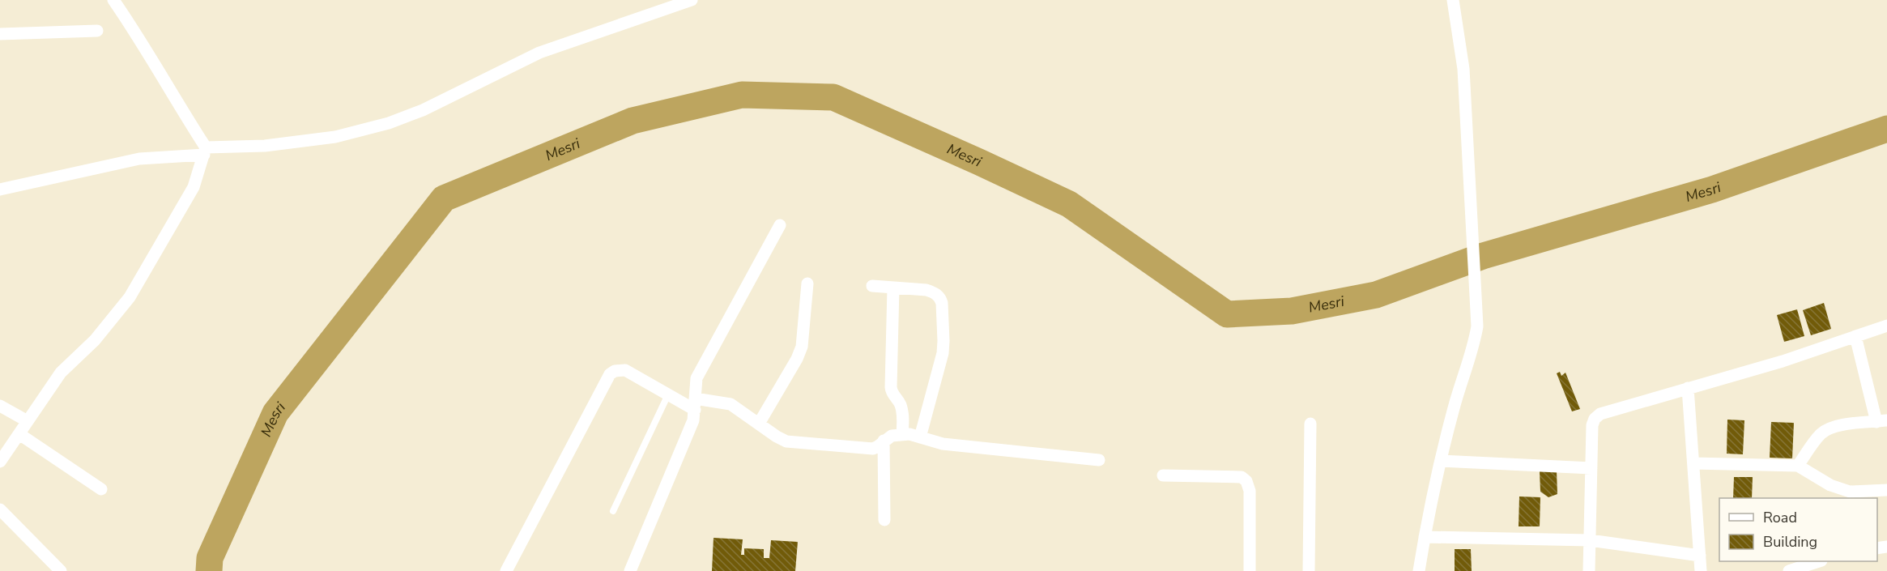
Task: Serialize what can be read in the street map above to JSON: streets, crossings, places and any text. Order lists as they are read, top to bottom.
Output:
{
  "water": ["Mesri"],
  "legend": ["Road", "Building"]
}
